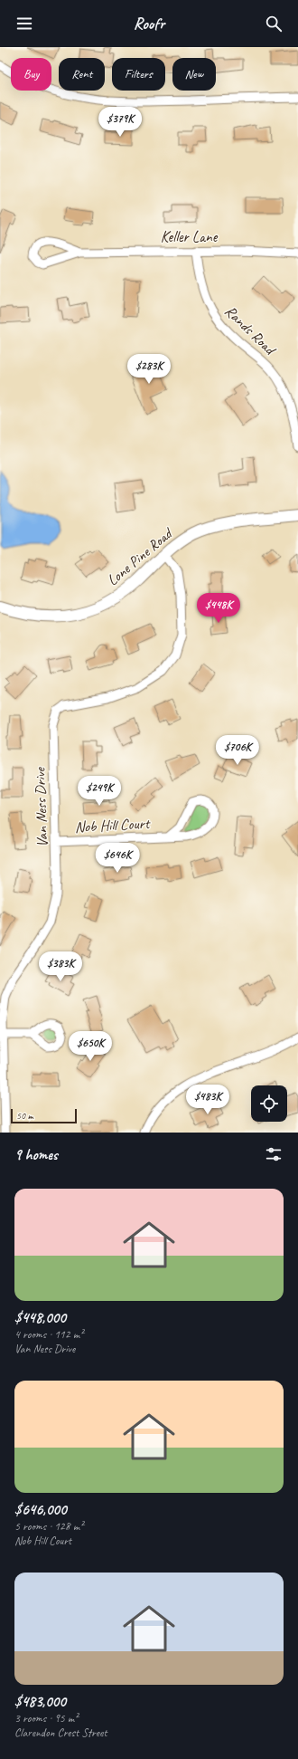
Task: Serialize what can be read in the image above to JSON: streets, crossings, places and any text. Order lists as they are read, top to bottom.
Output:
{
  "streets": {
    "street": [
      "Keller Lane",
      "Rands Road",
      "Lone Pine Road",
      "Van Ness Drive",
      "Nob Hill Court"
    ]
  },
  "crossings": [
    ["Keller Lane", "Rands Road"],
    ["Lone Pine Road", "Van Ness Drive"],
    ["Van Ness Drive", "Nob Hill Court"]
  ],
  "scale_bar": "50 m",
  "page": {
    "header": "Roofr",
    "chip": [
      "Buy",
      "Rent",
      "Filters",
      "New"
    ],
    "price": [
      "$379K",
      "$283K",
      "$448K",
      "$706K",
      "$249K",
      "$646K",
      "$383K",
      "$650K",
      "$483K"
    ],
    "scale": "50 m",
    "heading": "9 homes",
    "list": [
      {
        "name": "$448,000",
        "note": "4 rooms · 112 m² · Van Ness Drive"
      },
      {
        "name": "$646,000",
        "note": "5 rooms · 128 m² · Nob Hill Court"
      },
      {
        "name": "$483,000",
        "note": "3 rooms · 95 m² · Clarendon Crest Street"
      }
    ]
  }
}
